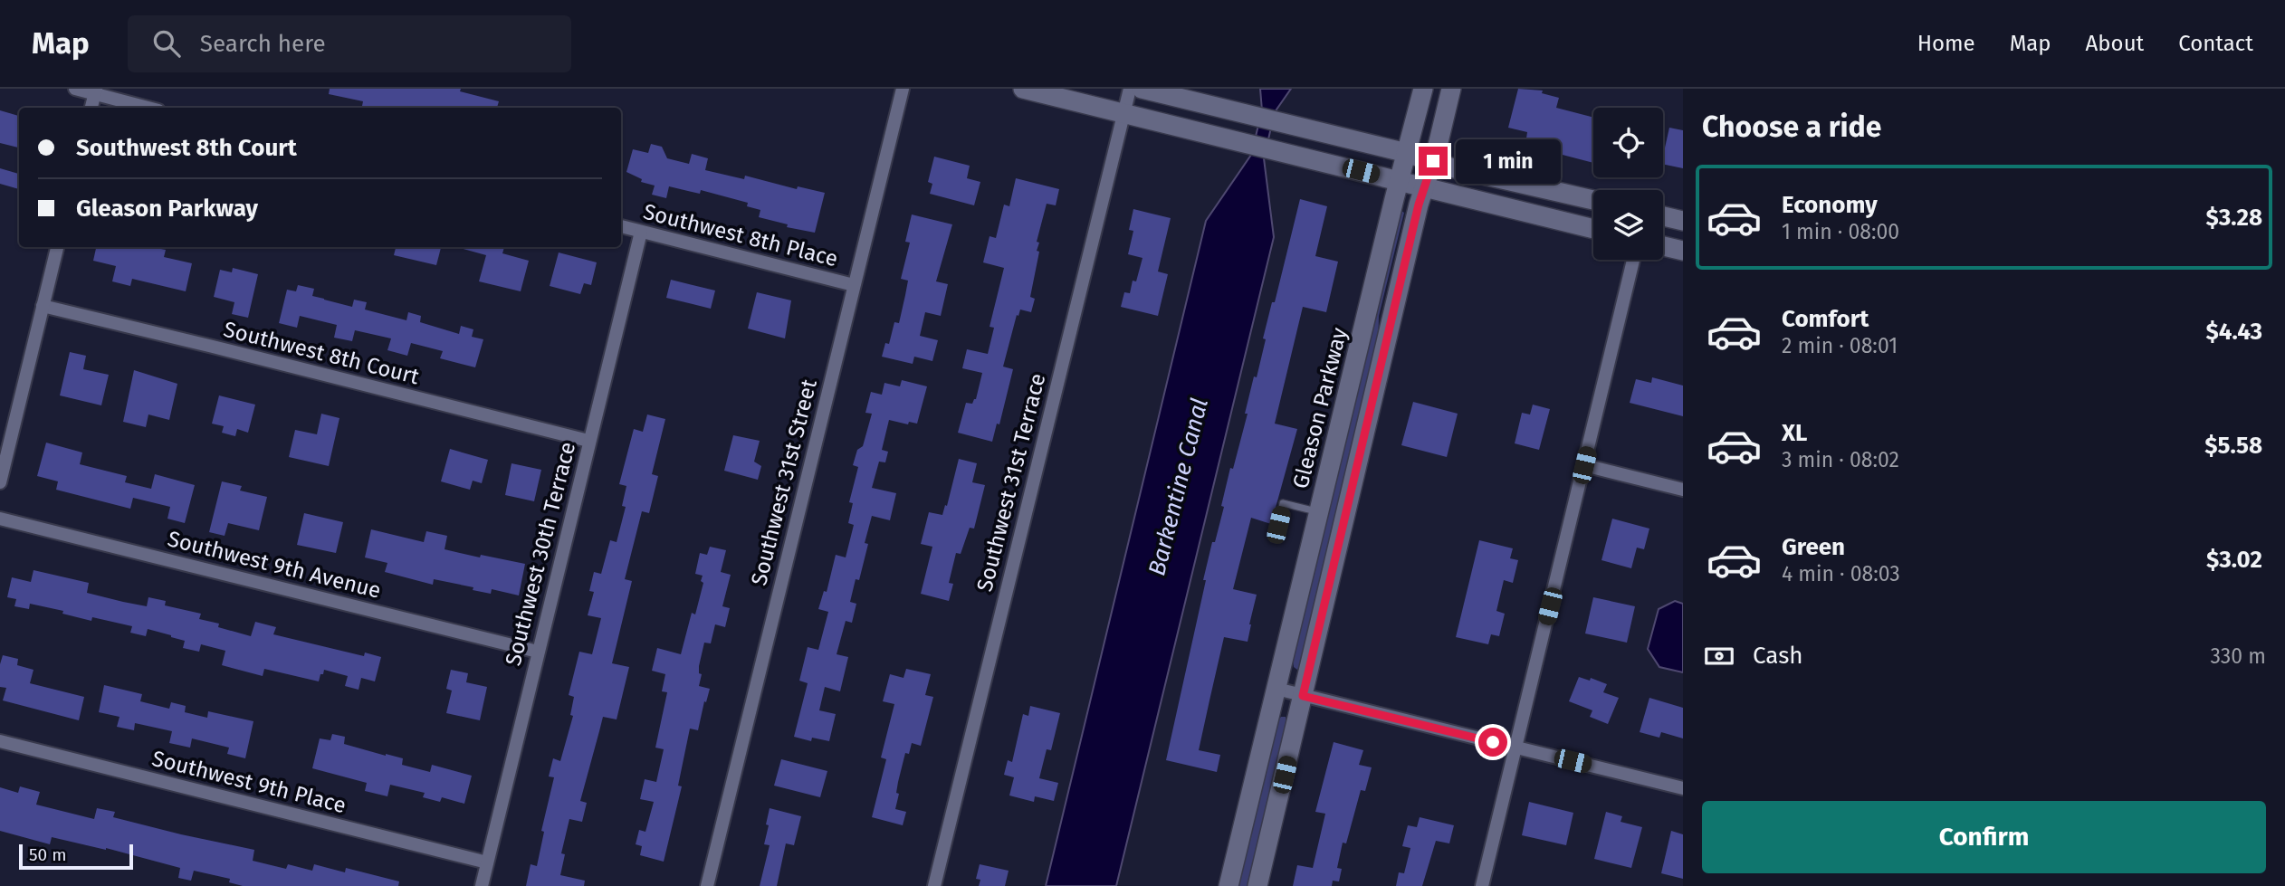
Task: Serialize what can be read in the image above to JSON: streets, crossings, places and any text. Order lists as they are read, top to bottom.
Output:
{
  "streets": {
    "main road": ["Gleason Parkway"],
    "street": [
      "Southwest 8th Place",
      "Southwest 8th Court",
      "Southwest 31st Street",
      "Southwest 31st Terrace",
      "Southwest 30th Terrace",
      "Southwest 9th Avenue",
      "Southwest 9th Place"
    ]
  },
  "crossings": [
    ["Southwest 8th Place", "Southwest 31st Street"],
    ["Southwest 8th Place", "Southwest 30th Terrace"],
    ["Southwest 8th Court", "Southwest 30th Terrace"],
    ["Southwest 30th Terrace", "Southwest 9th Avenue"],
    ["Southwest 30th Terrace", "Southwest 9th Place"]
  ],
  "water": ["Barkentine Canal"],
  "scale_bar": "50 m",
  "page": {
    "header": "Map",
    "search": "Search here",
    "nav": [
      "Home",
      "Map",
      "About",
      "Contact"
    ],
    "heading": "Choose a ride",
    "banner": ["Southwest 8th Court", "Gleason Parkway"],
    "bubble": "1 min",
    "list": [
      {
        "name": "Economy",
        "note": "1 min · 08:00",
        "value": "$3.28"
      },
      {
        "name": "Comfort",
        "note": "2 min · 08:01",
        "value": "$4.43"
      },
      {
        "name": "XL",
        "note": "3 min · 08:02",
        "value": "$5.58"
      },
      {
        "name": "Green",
        "note": "4 min · 08:03",
        "value": "$3.02"
      }
    ],
    "pay": ["Cash", "330 m"],
    "buttons": "Confirm",
    "scale": "50 m"
  }
}
